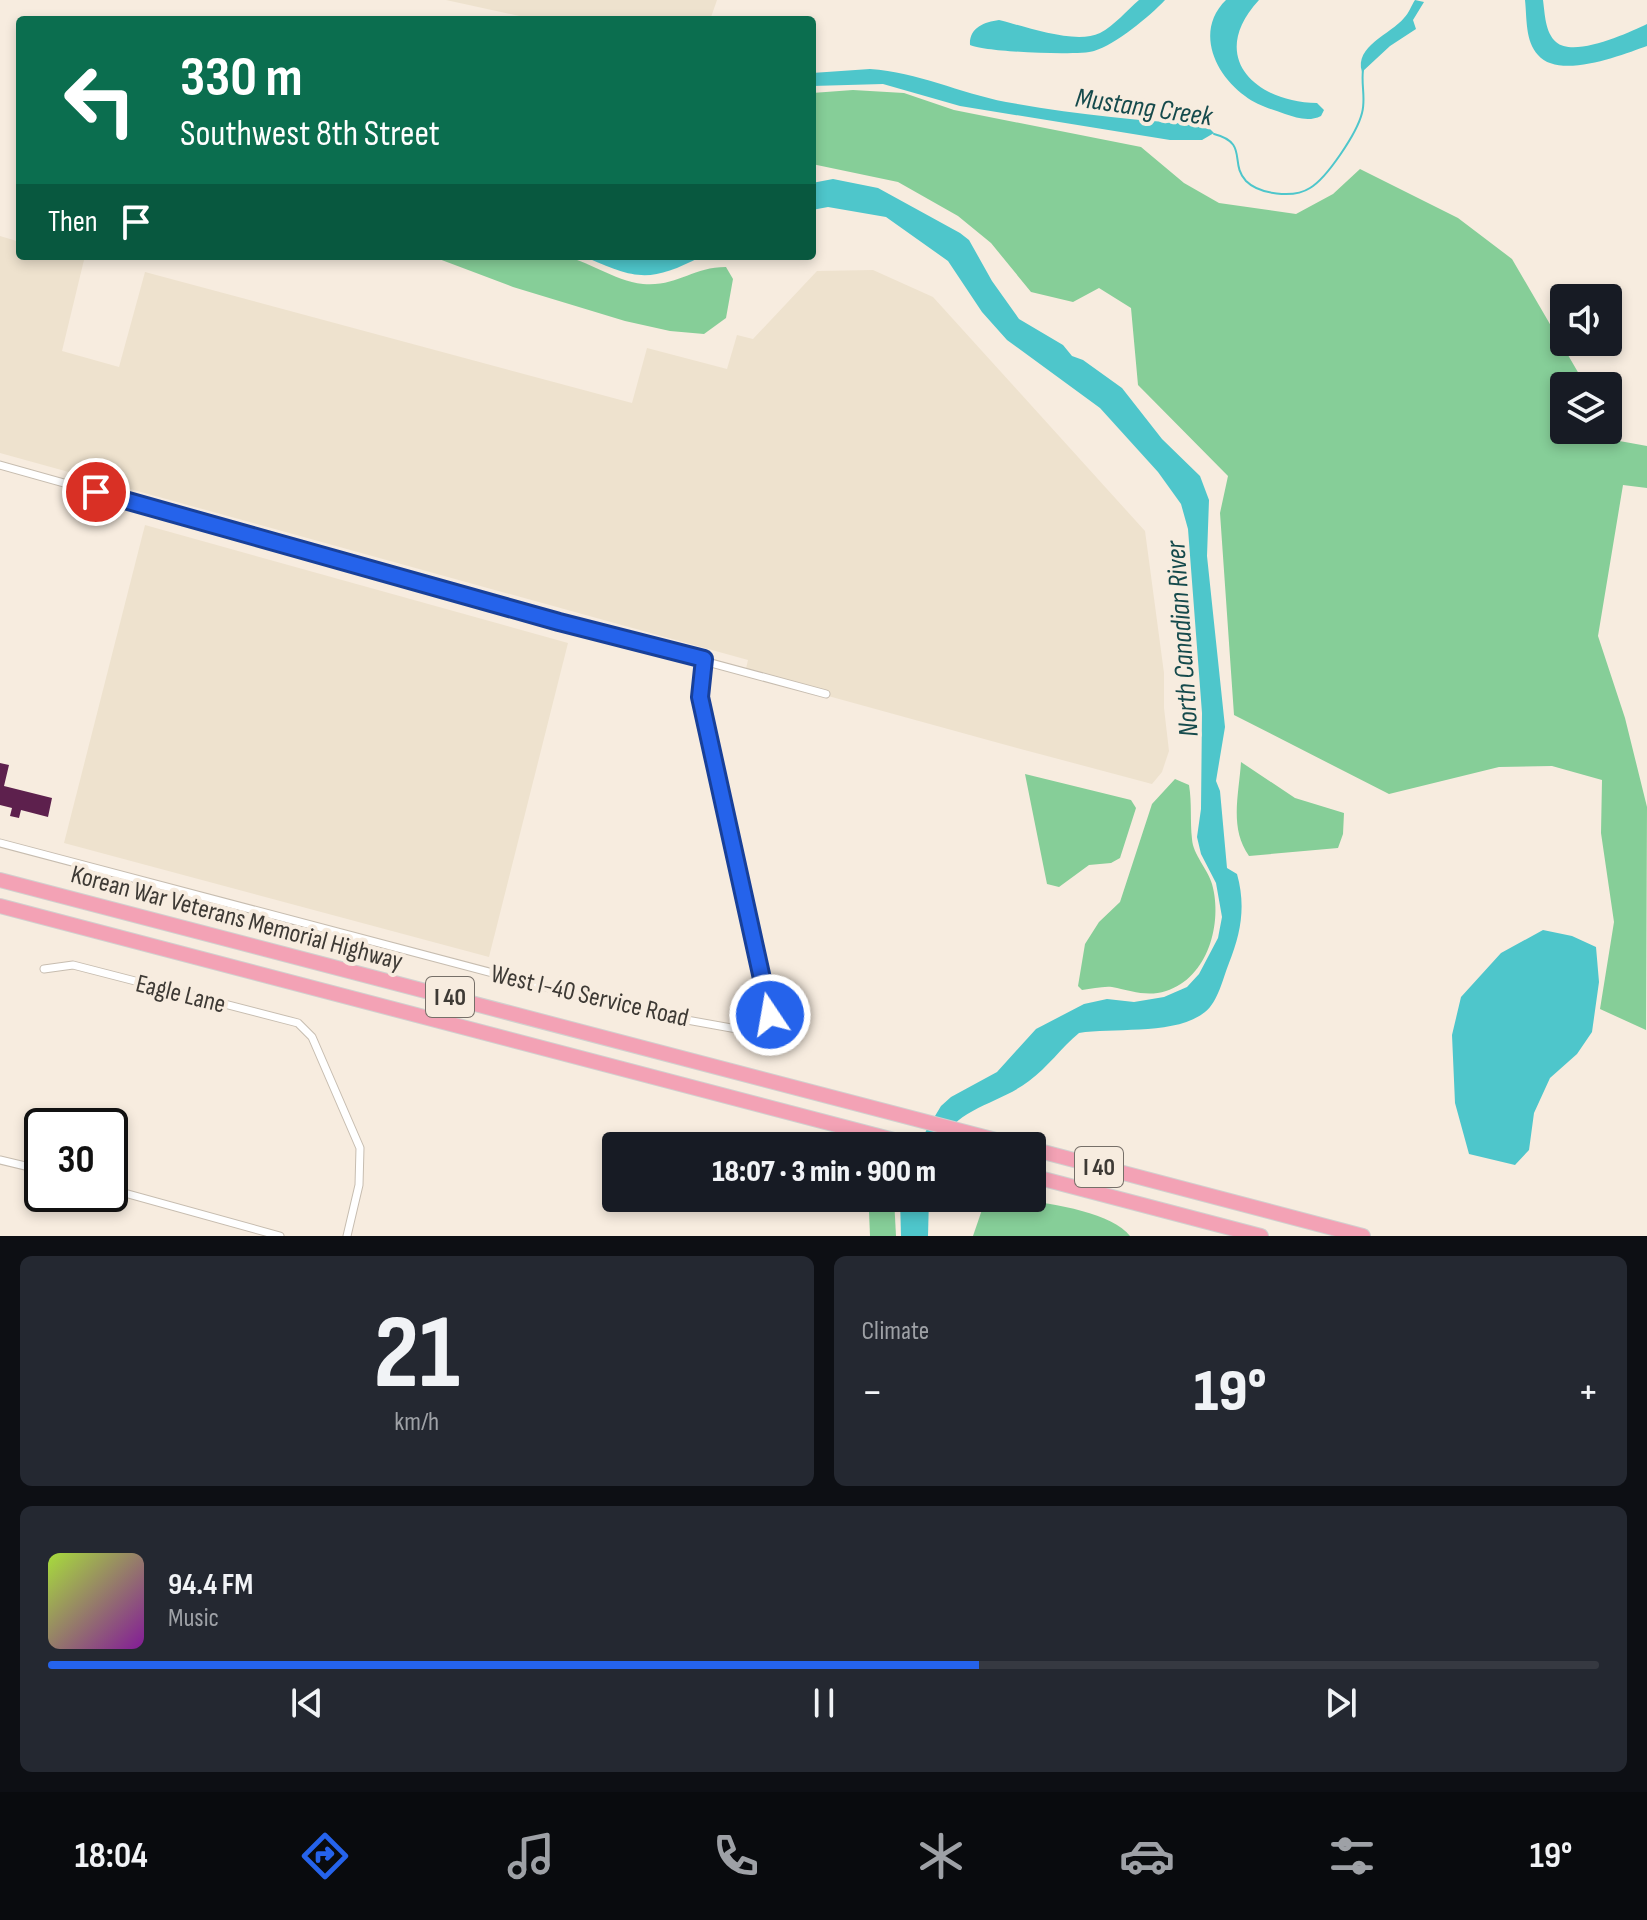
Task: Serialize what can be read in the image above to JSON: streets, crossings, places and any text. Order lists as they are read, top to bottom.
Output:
{
  "streets": {
    "highway": ["Korean War Veterans Memorial Highway", "I 40"],
    "street": ["Eagle Lane", "West I-40 Service Road"]
  },
  "water": ["Mustang Creek", "North Canadian River"],
  "page": {
    "turn": ["330 m", "Southwest 8th Street"],
    "then": "Then",
    "limit": "30",
    "trip": "18:07 · 3 min · 900 m",
    "tile": [
      ["21", "km/h"],
      "Climate"
    ],
    "heat": ["−", "19°", "+"],
    "song": ["94.4 FM", "Music"],
    "tabs": ["18:04", "19°"]
  }
}
